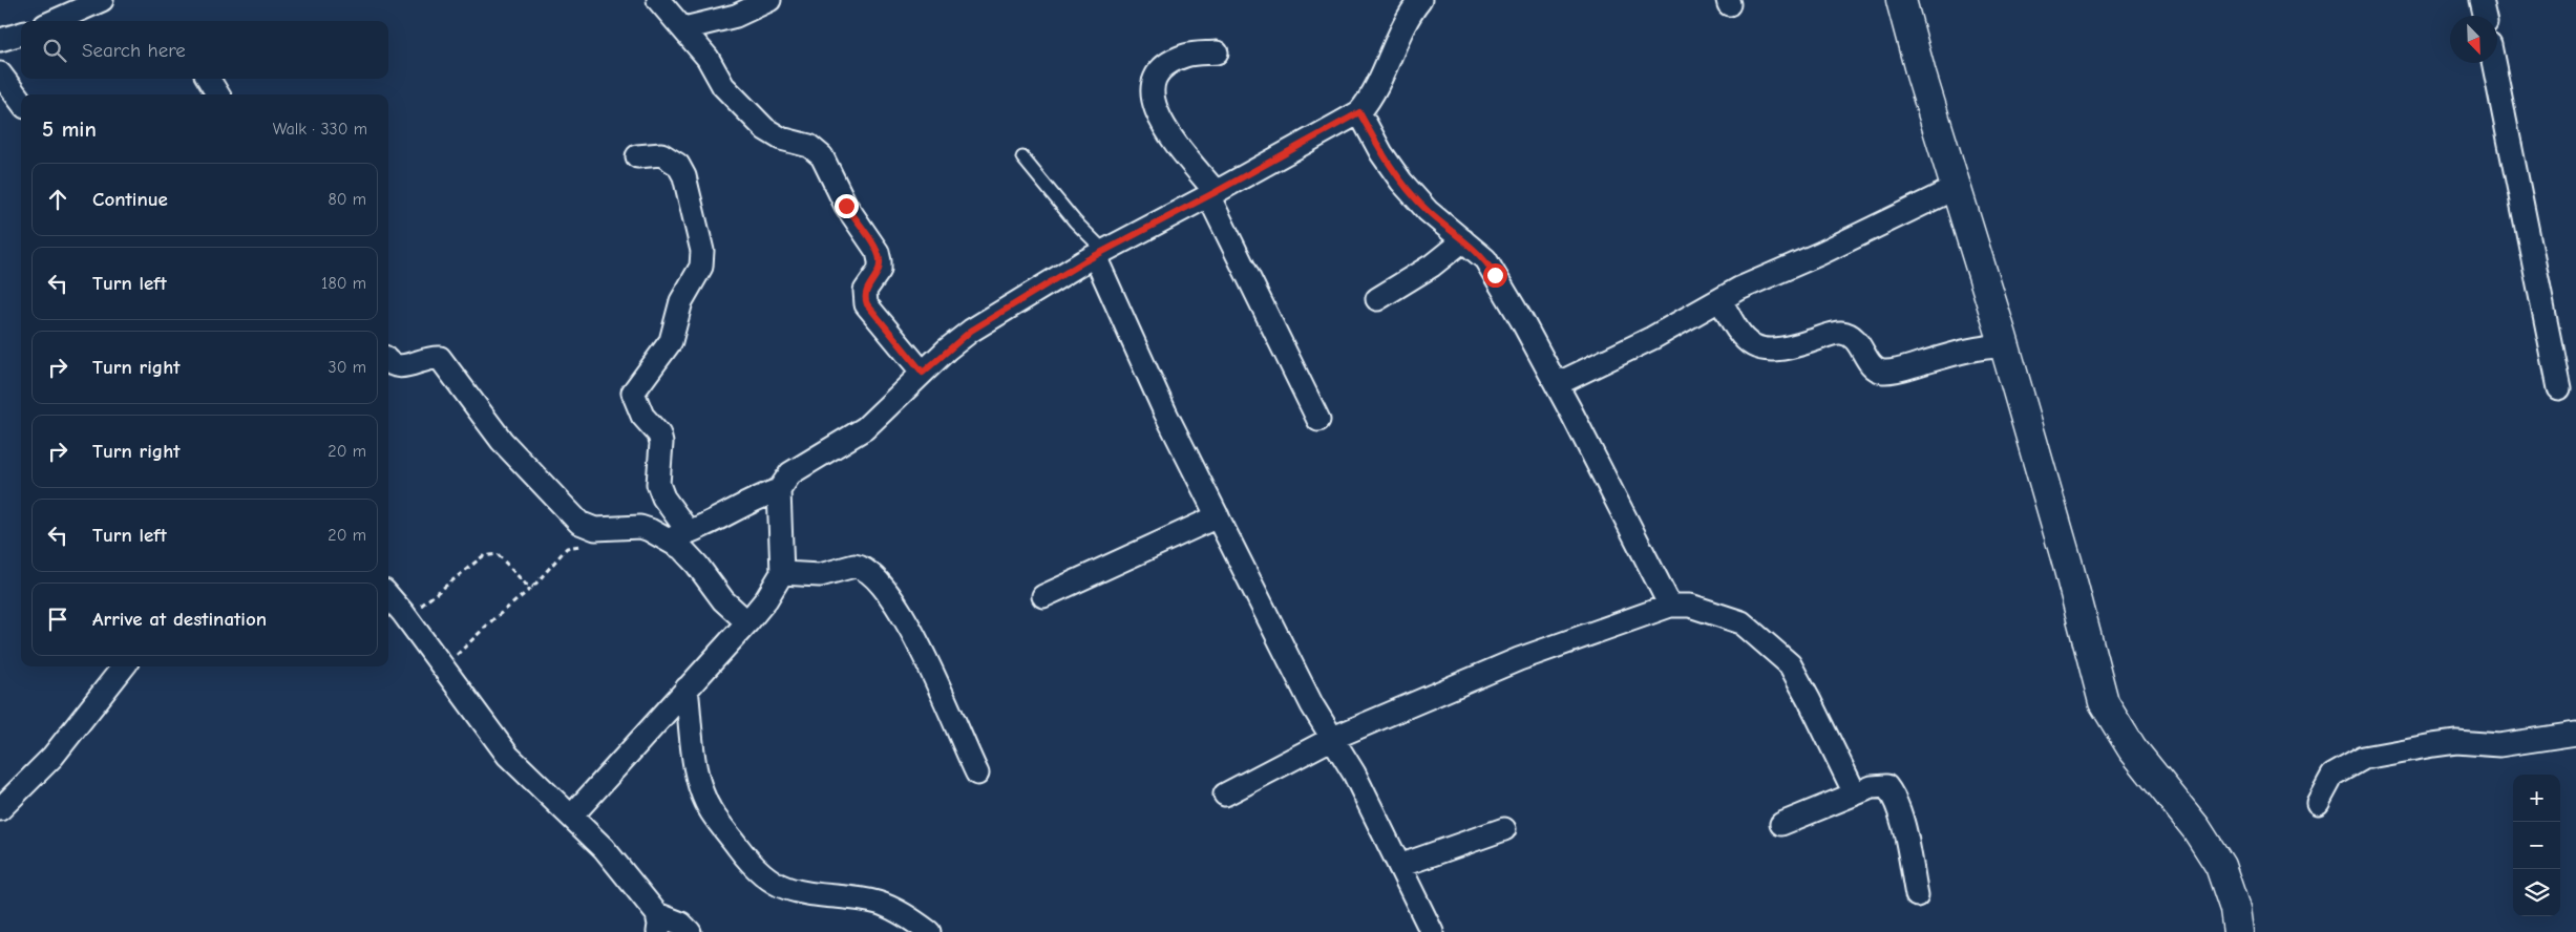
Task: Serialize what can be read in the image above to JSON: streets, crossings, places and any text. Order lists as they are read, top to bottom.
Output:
{
  "north": "bottom right",
  "page": {
    "search": "Search here",
    "heading": ["5 min", "Walk · 330 m"],
    "list": [
      ["Continue", "80 m"],
      ["Turn left", "180 m"],
      ["Turn right", "30 m"],
      ["Turn right", "20 m"],
      ["Turn left", "20 m"],
      "Arrive at destination"
    ],
    "map_buttons": ["+", "−"]
  }
}
